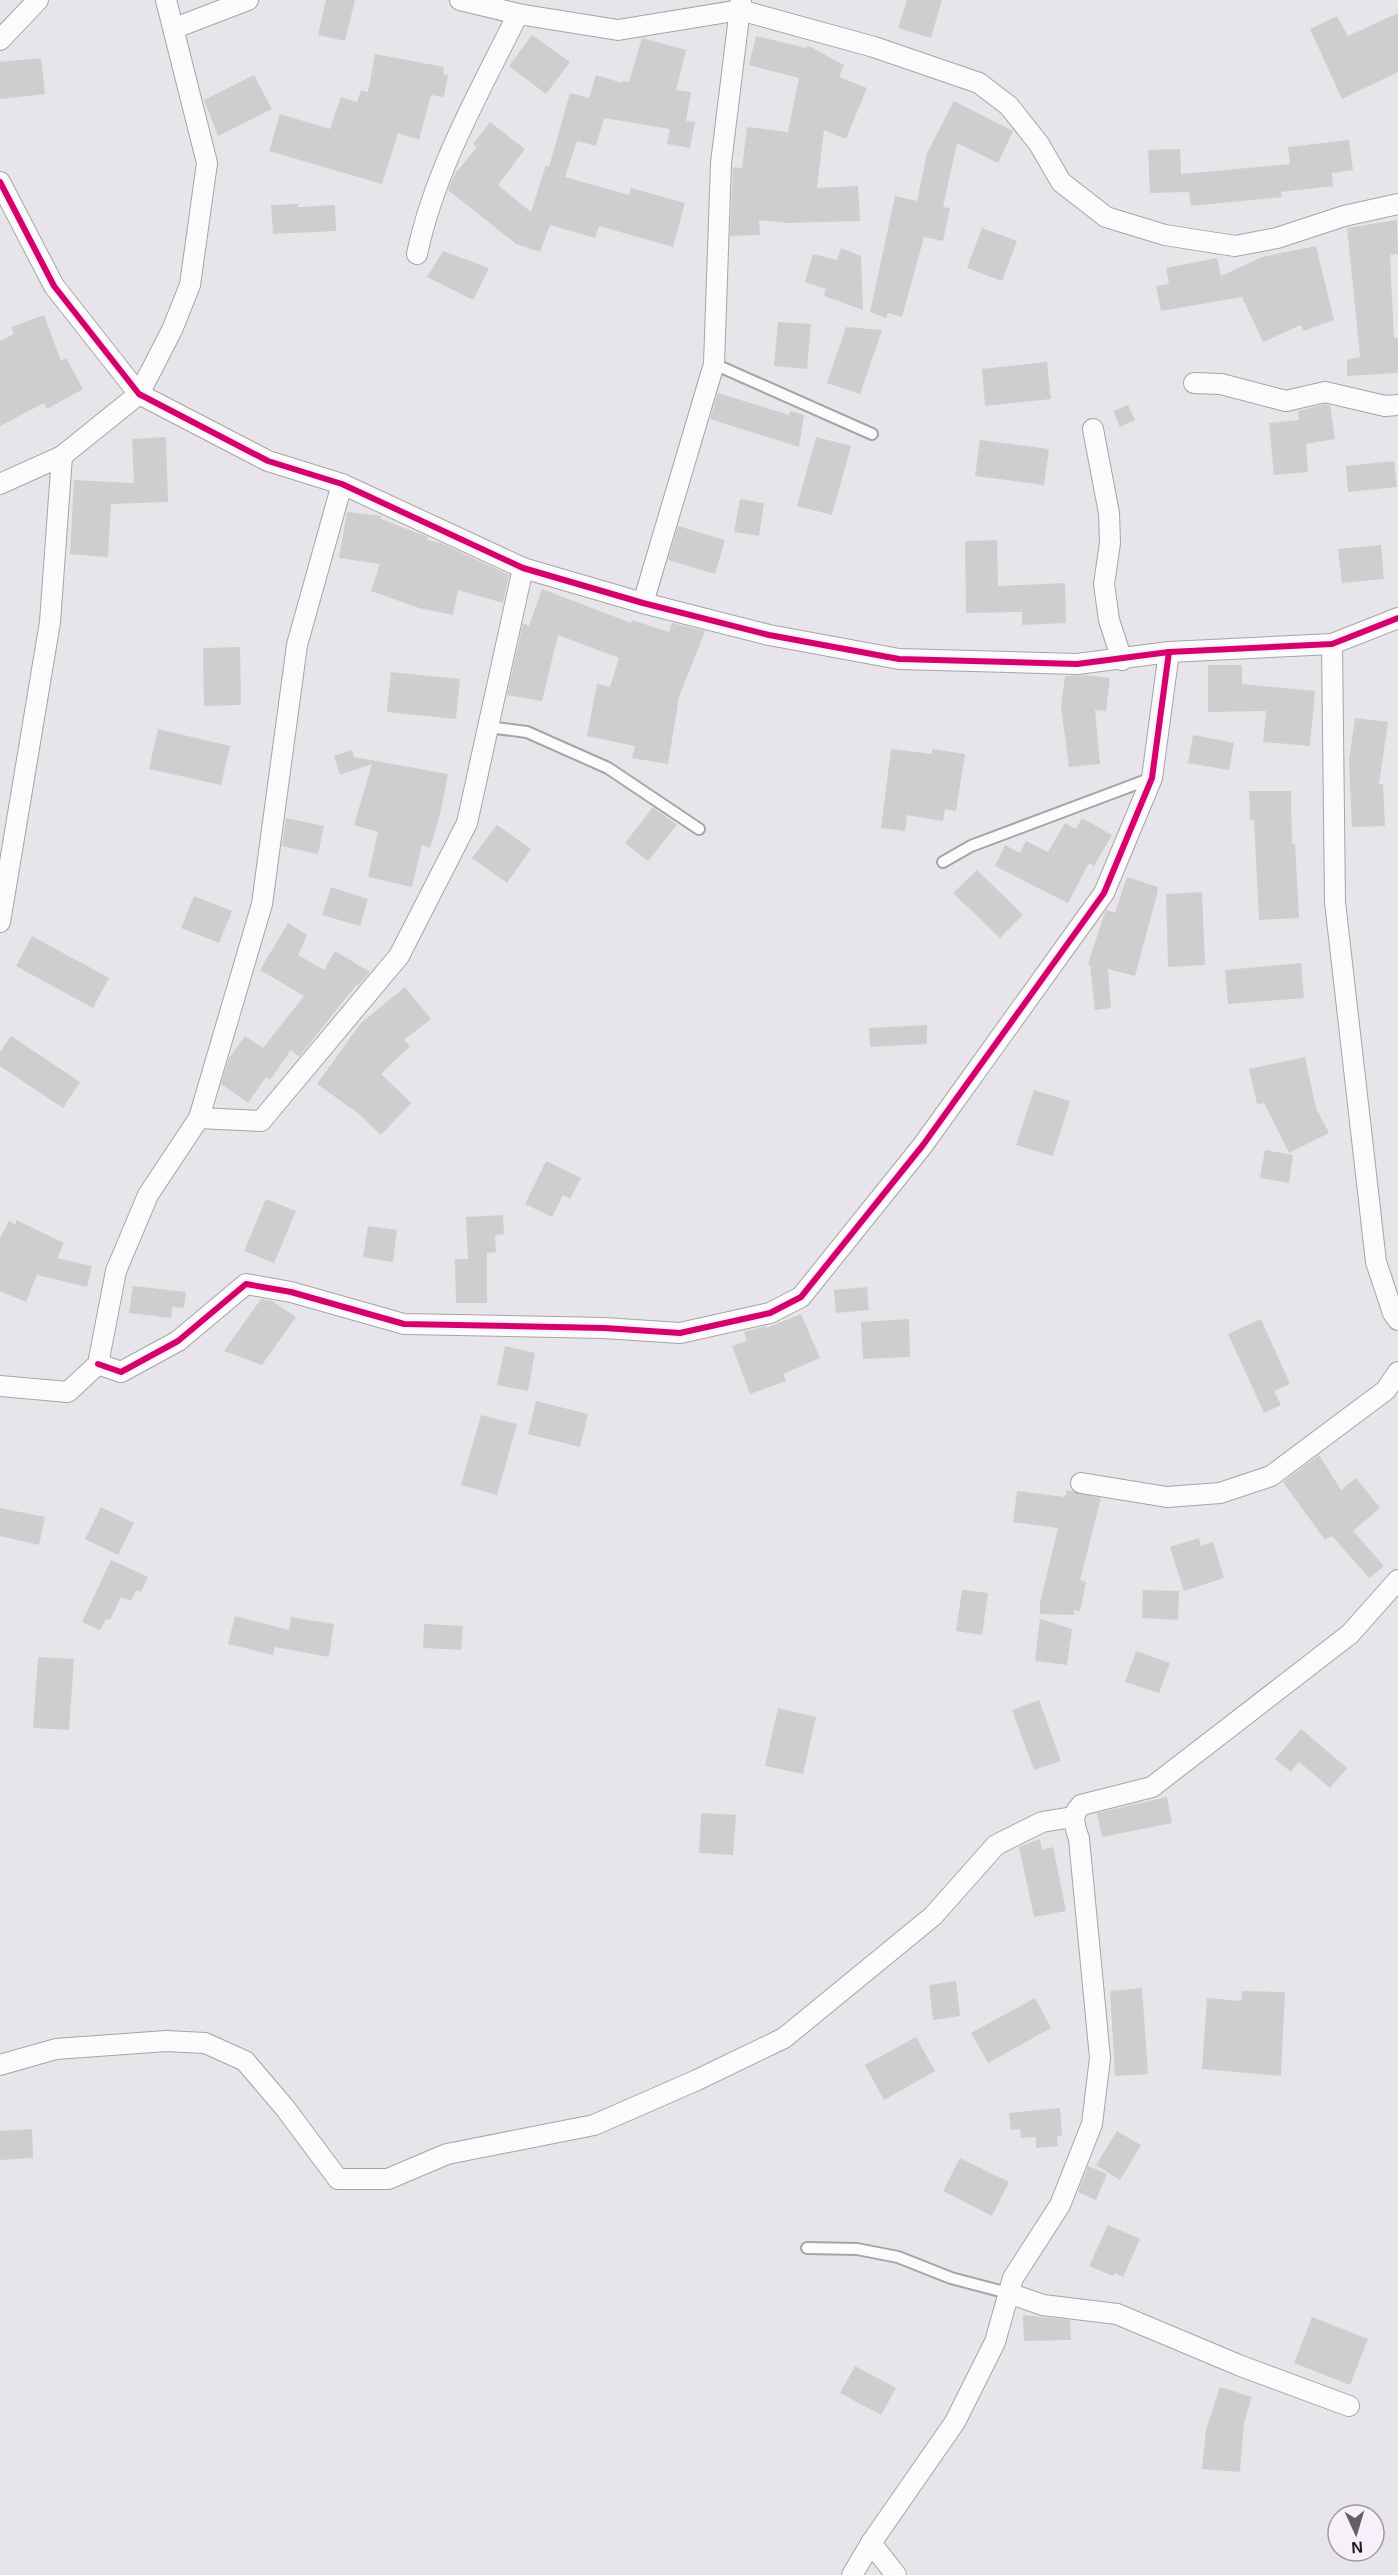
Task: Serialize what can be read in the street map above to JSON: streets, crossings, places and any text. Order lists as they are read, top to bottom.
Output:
{
  "north": "bottom"
}
